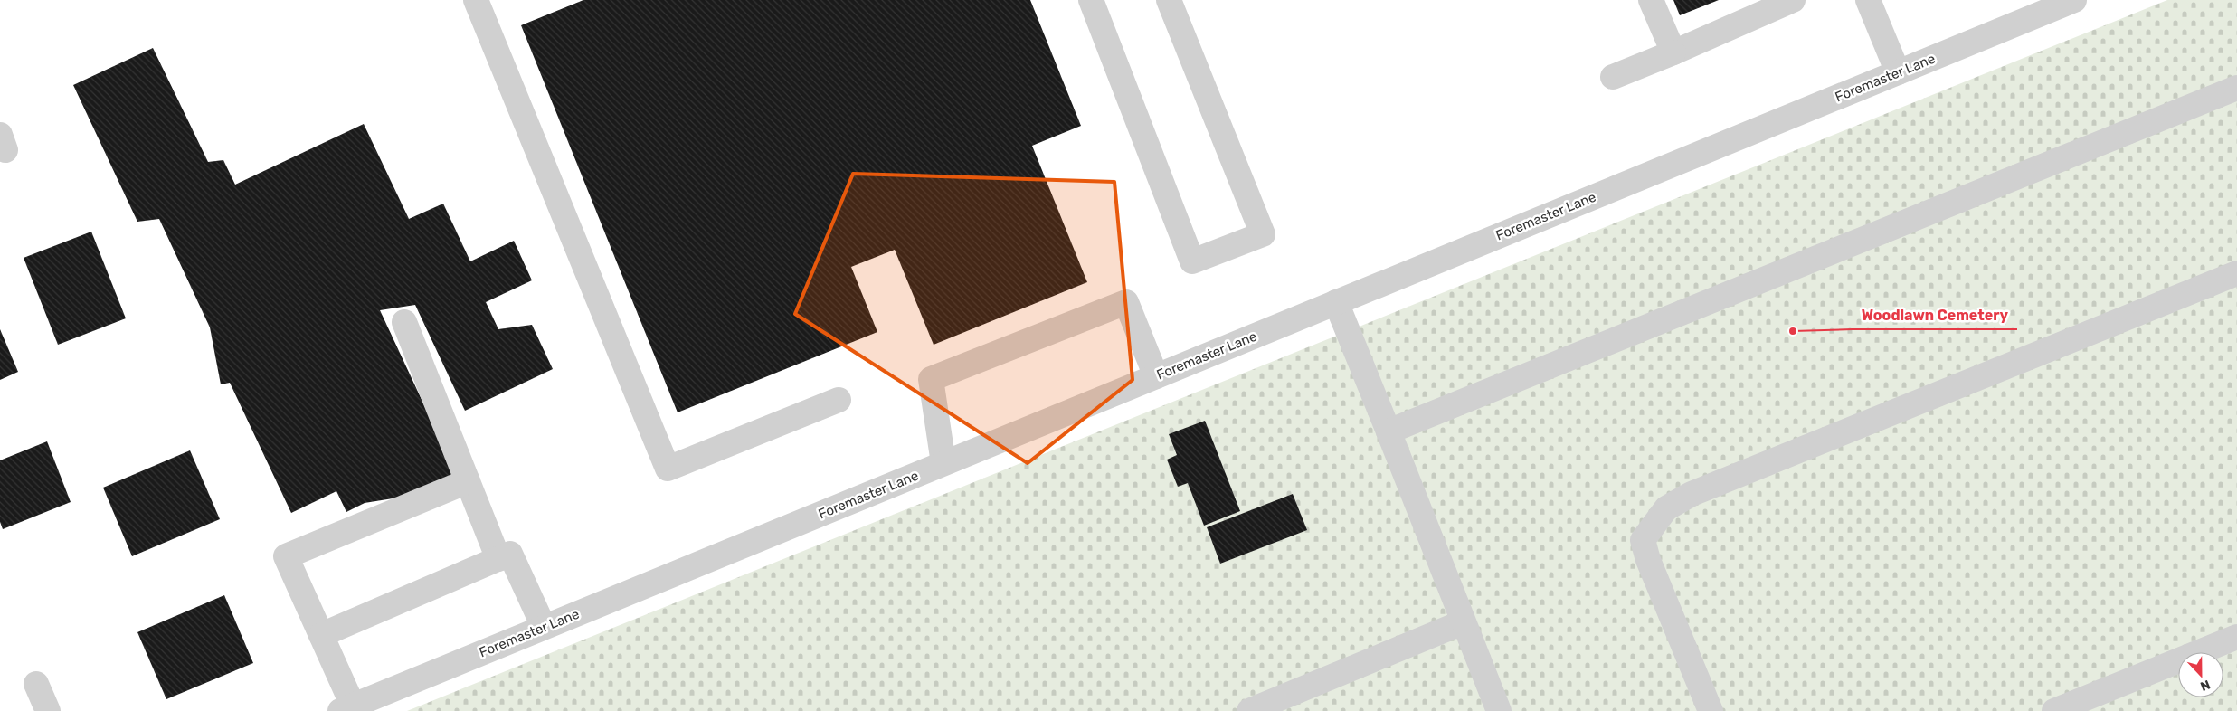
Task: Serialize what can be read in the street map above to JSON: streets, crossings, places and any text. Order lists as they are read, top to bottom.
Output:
{
  "streets": {
    "street": ["Foremaster Lane"]
  },
  "places": ["Woodlawn Cemetery"],
  "north": "bottom"
}
